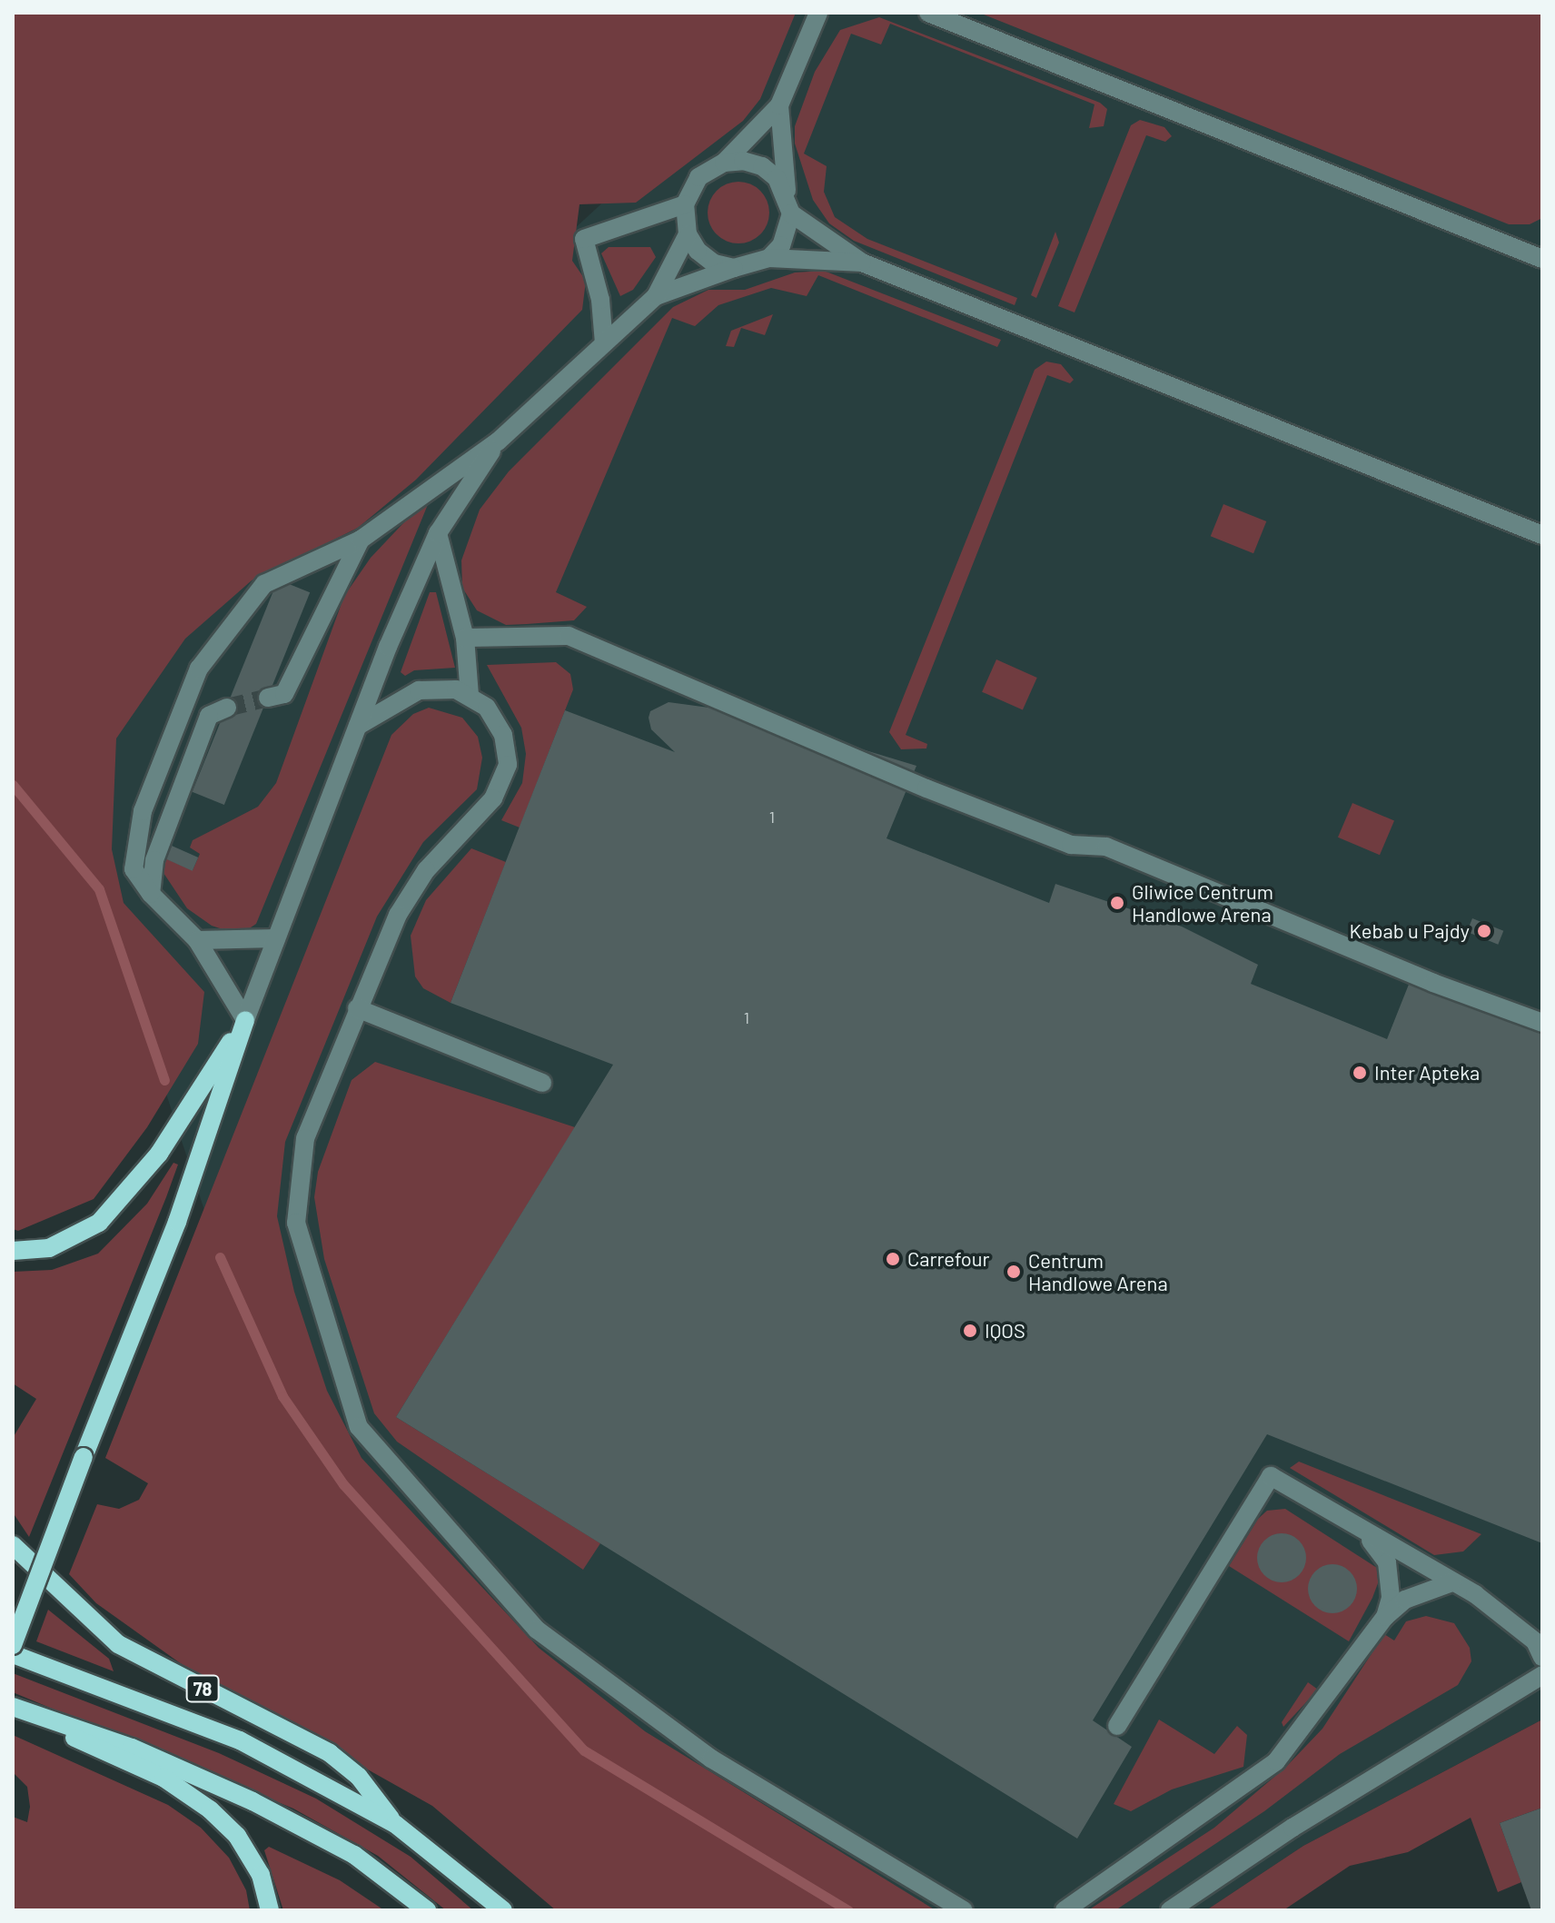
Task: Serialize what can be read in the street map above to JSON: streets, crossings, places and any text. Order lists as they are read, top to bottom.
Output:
{
  "streets": {
    "main road": ["78"]
  },
  "places": [
    "Gliwice Centrum Handlowe Arena",
    "Kebab u Pajdy",
    "Inter Apteka",
    "Carrefour",
    "Centrum Handlowe Arena",
    "IQOS"
  ],
  "house_numbers": ["1", "1"]
}
